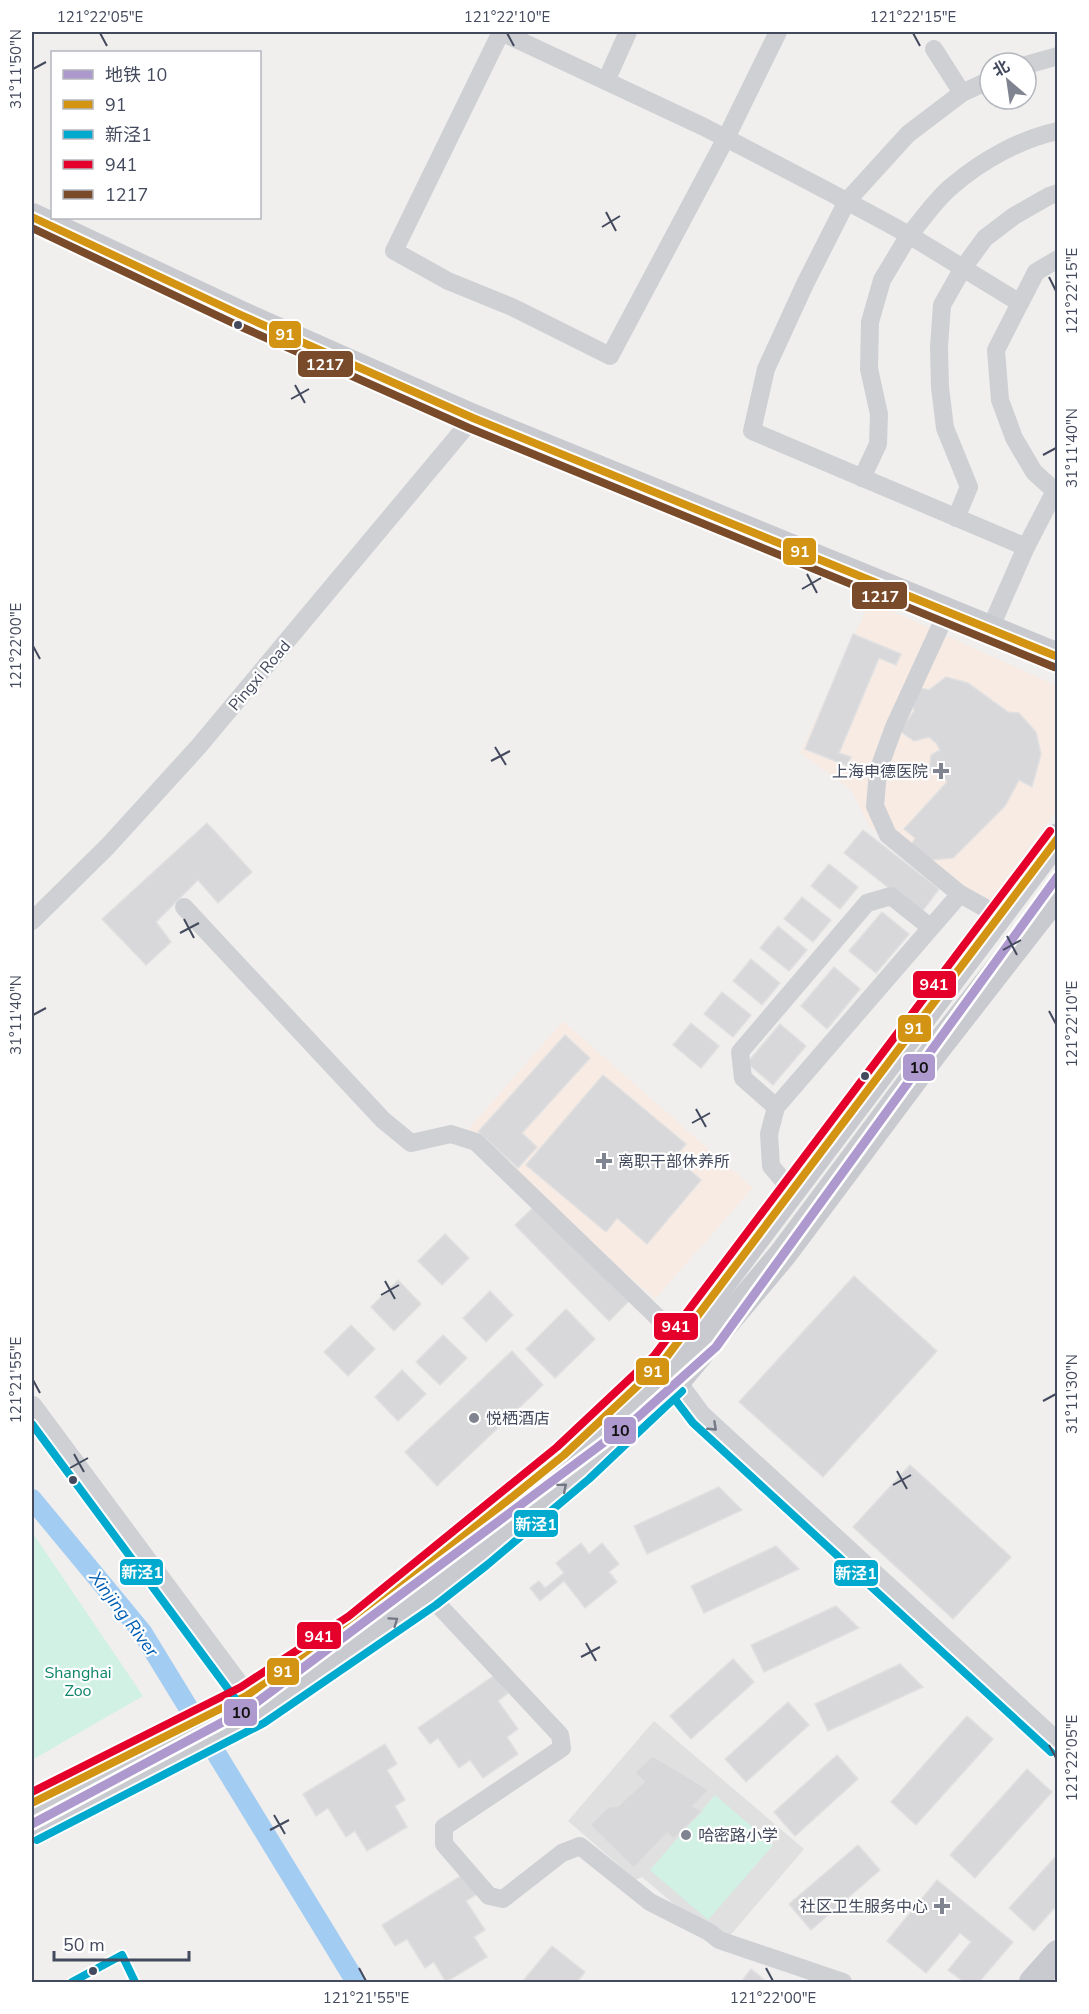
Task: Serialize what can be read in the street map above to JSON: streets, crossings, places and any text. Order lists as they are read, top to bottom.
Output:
{
  "streets": {
    "street": ["Pingxi Road"]
  },
  "water": ["Xinjing River"],
  "parks": ["Shanghai Zoo"],
  "places": {
    "health": ["上海申德医院", "离职干部休养所", "社区卫生服务中心"],
    "other": ["悦栖酒店", "哈密路小学"]
  },
  "lines": [
    "transit line 91",
    "transit line 1217",
    "transit line 941",
    "metro line 10",
    "transit line 新泾1"
  ],
  "legend": [
    "地铁 10",
    "91",
    "新泾1",
    "941",
    "1217"
  ],
  "scale_bar": "50 m",
  "north": "top left",
  "coordinates": [
    "121°22'05\"E",
    "121°22'10\"E",
    "121°22'15\"E",
    "31°11'50\"N",
    "31°11'40\"N",
    "121°22'00\"E",
    "121°21'55\"E",
    "31°11'30\"N"
  ]
}
